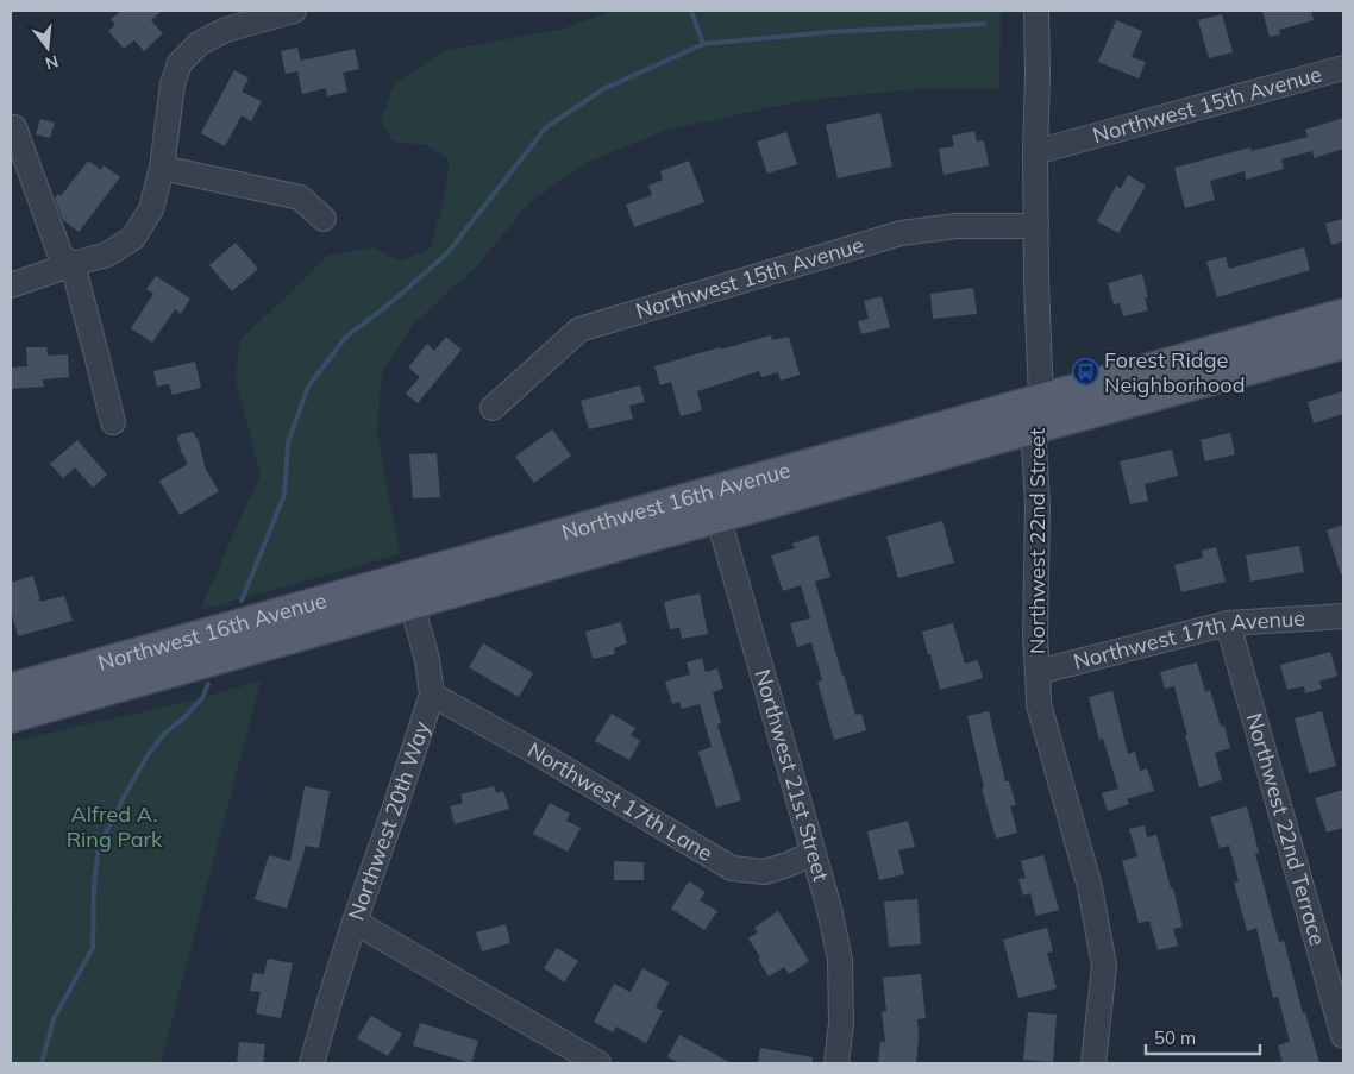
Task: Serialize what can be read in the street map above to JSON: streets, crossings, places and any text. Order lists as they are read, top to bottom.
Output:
{
  "streets": {
    "main road": ["Northwest 16th Avenue"],
    "street": [
      "Northwest 15th Avenue",
      "Northwest 22nd Street",
      "Northwest 17th Avenue",
      "Northwest 21st Street",
      "Northwest 17th Lane",
      "Northwest 20th Way",
      "Northwest 22nd Terrace"
    ]
  },
  "crossings": [
    ["Northwest 15th Avenue", "Northwest 22nd Street"],
    ["Northwest 16th Avenue", "Northwest 22nd Street"],
    ["Northwest 16th Avenue", "Northwest 21st Street"],
    ["Northwest 16th Avenue", "Northwest 20th Way"],
    ["Northwest 22nd Street", "Northwest 17th Avenue"],
    ["Northwest 17th Avenue", "Northwest 22nd Terrace"],
    ["Northwest 21st Street", "Northwest 17th Lane"],
    ["Northwest 17th Lane", "Northwest 20th Way"]
  ],
  "parks": ["Alfred A. Ring Park"],
  "places": {
    "bus stop": ["Forest Ridge Neighborhood"]
  },
  "scale_bar": "50 m",
  "north": "bottom"
}
